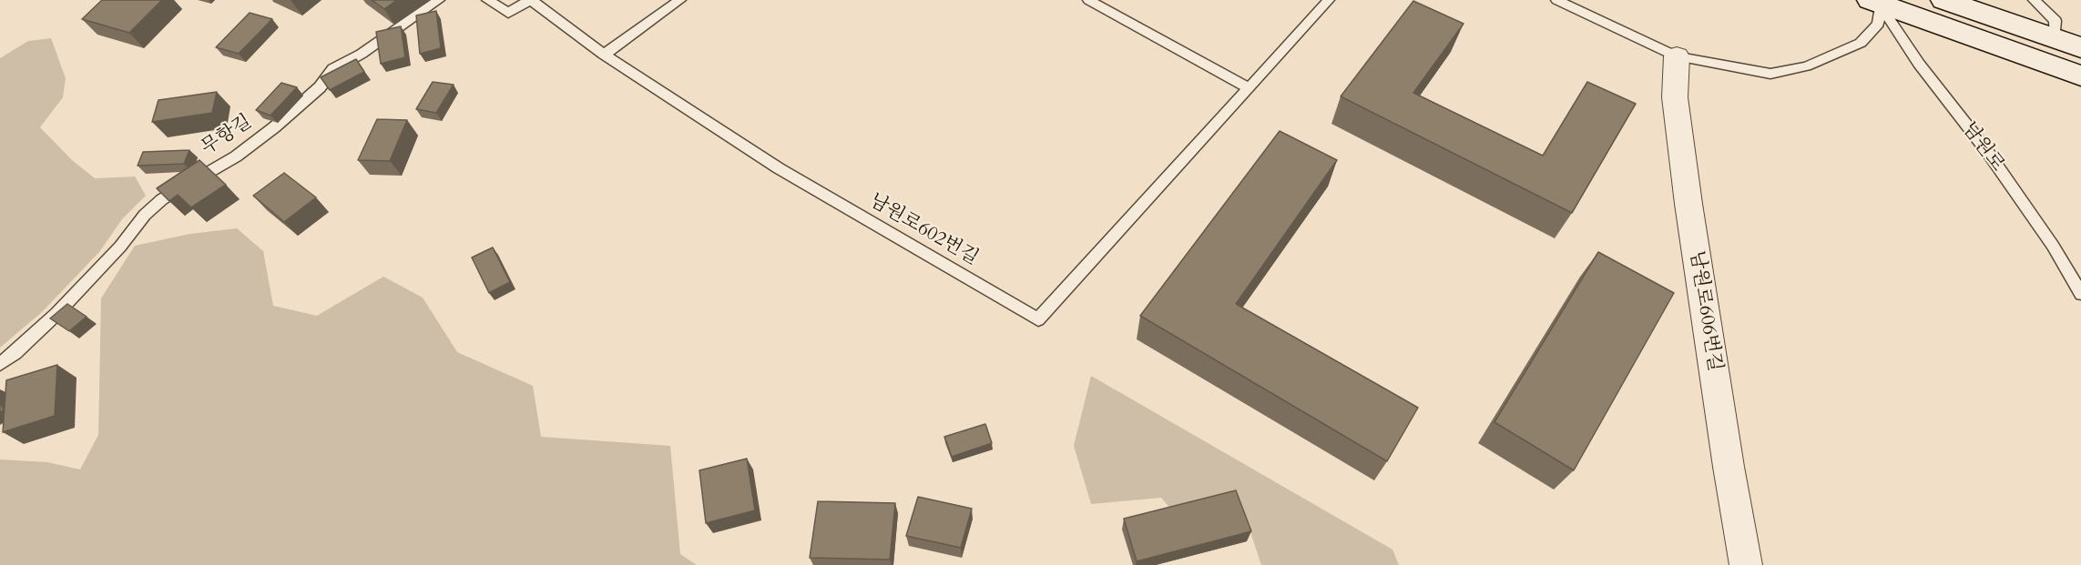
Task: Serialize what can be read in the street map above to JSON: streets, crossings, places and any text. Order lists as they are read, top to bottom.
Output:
{
  "streets": {
    "street": ["남원로606번길"],
    "lane": ["무항길", "남원로", "남원로602번길"]
  }
}
